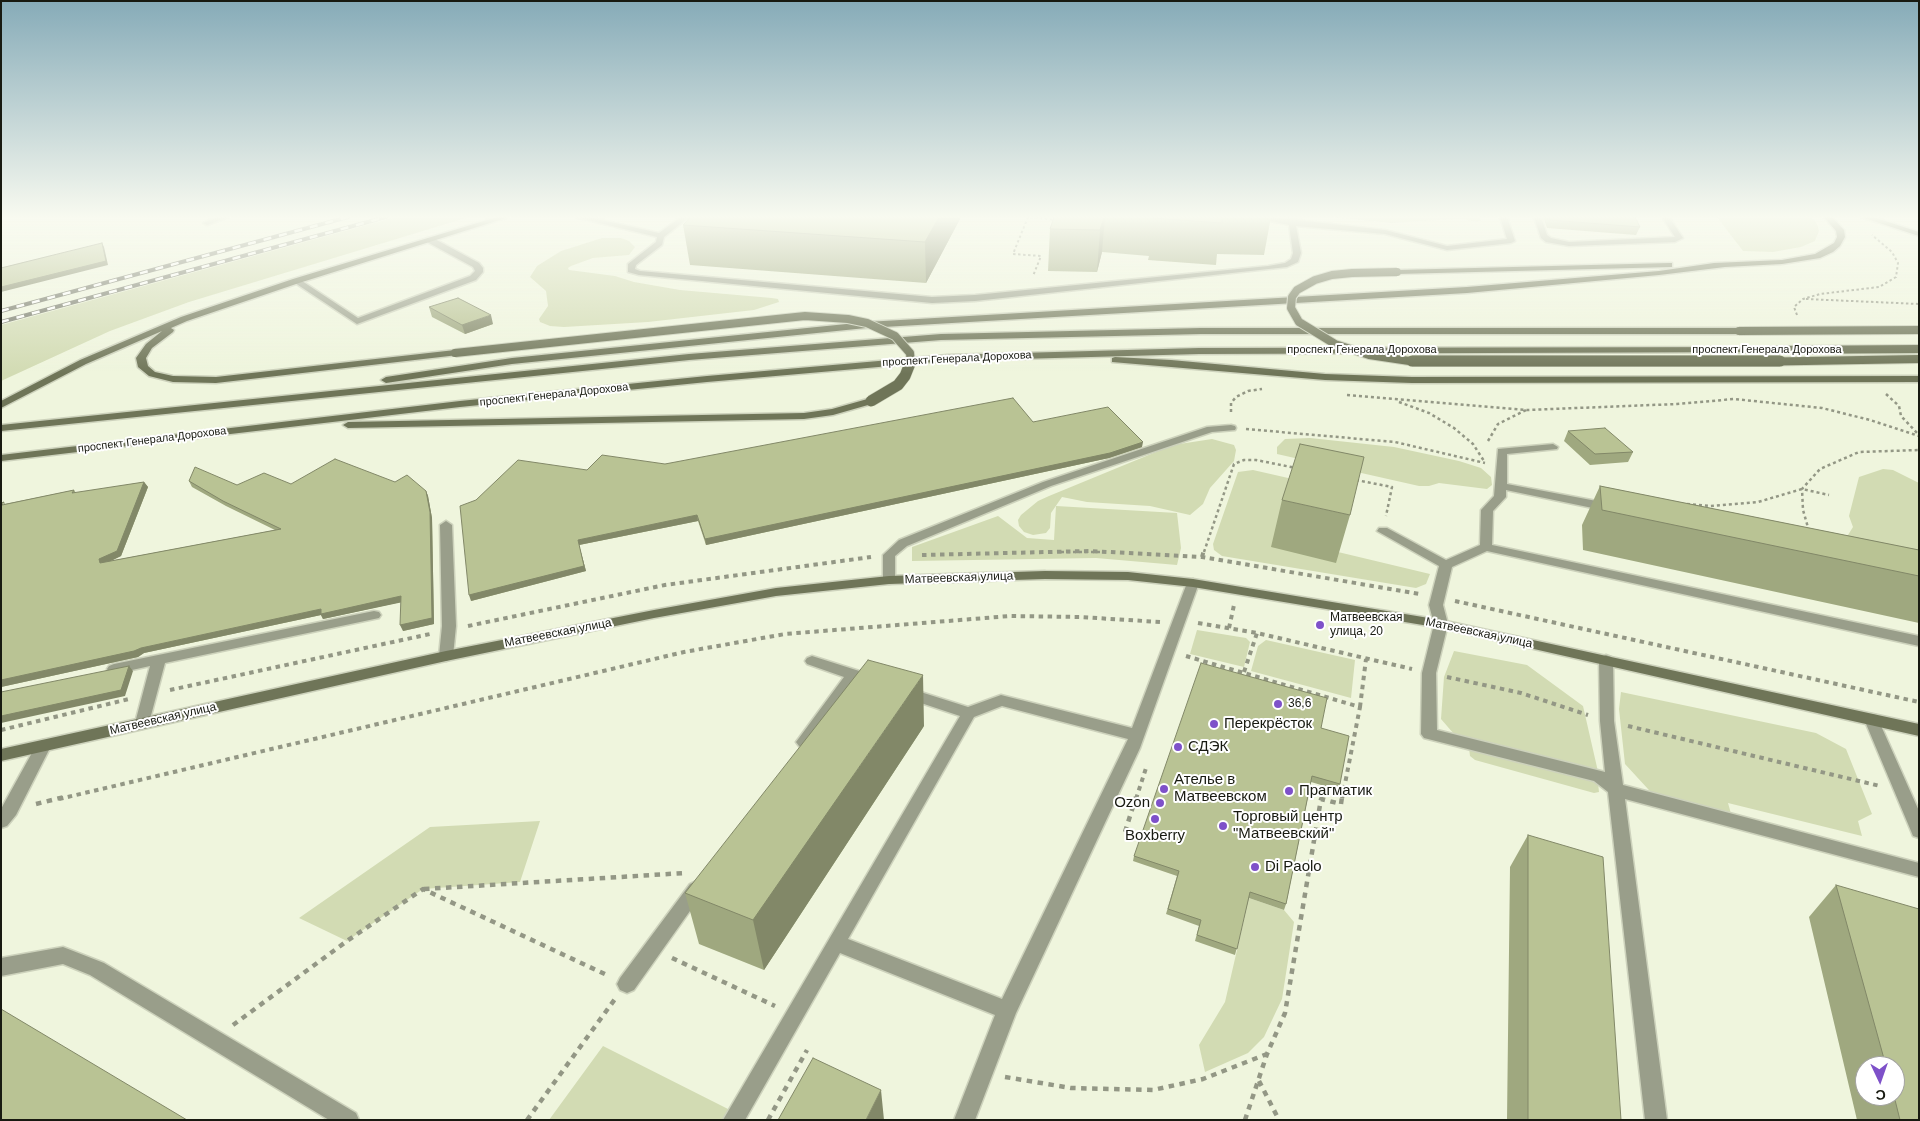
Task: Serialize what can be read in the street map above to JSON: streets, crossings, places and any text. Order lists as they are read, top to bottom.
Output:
{
  "streets": {
    "main road": ["проспект Генерала Дорохова", "Матвеевская улица"]
  },
  "places": [
    "Матвеевская улица, 20",
    "36,6",
    "Перекрёсток",
    "СДЭК",
    "Ателье в Матвеевском",
    "Прагматик",
    "Ozon",
    "Boxberry",
    "Торговый центр \"Матвеевский\"",
    "Di Paolo"
  ],
  "north": "bottom"
}
